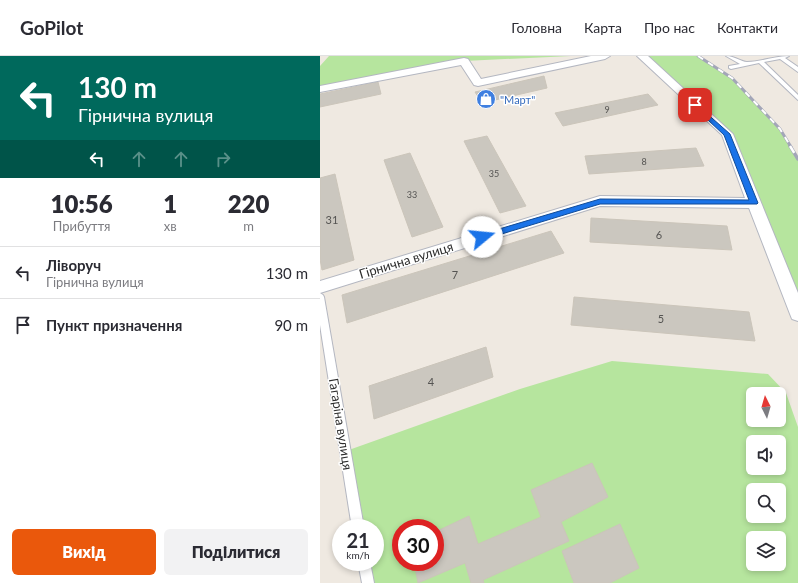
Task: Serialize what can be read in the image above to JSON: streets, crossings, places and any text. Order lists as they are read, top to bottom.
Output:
{
  "streets": {
    "street": ["Гірнична вулиця"],
    "lane": ["Гагаріна вулиця"]
  },
  "places": {
    "shop": ["\"Март\""]
  },
  "house_numbers": [
    "9",
    "8",
    "35",
    "33",
    "31",
    "6",
    "7",
    "5",
    "4"
  ],
  "north": "top",
  "page": {
    "header": "GoPilot",
    "nav": [
      "Головна",
      "Карта",
      "Про нас",
      "Контакти"
    ],
    "turn": ["130 m", "Гірнична вулиця"],
    "eta": [
      "10:56",
      "Прибуття",
      "1",
      "хв",
      "220",
      "m"
    ],
    "list": [
      {
        "name": "Ліворуч",
        "note": "Гірнична вулиця",
        "value": "130 m"
      },
      {
        "name": "Пункт призначення",
        "value": "90 m"
      }
    ],
    "speed": "21 km/h",
    "limit": "30",
    "buttons": ["Вихід", "Поділитися"]
  }
}
